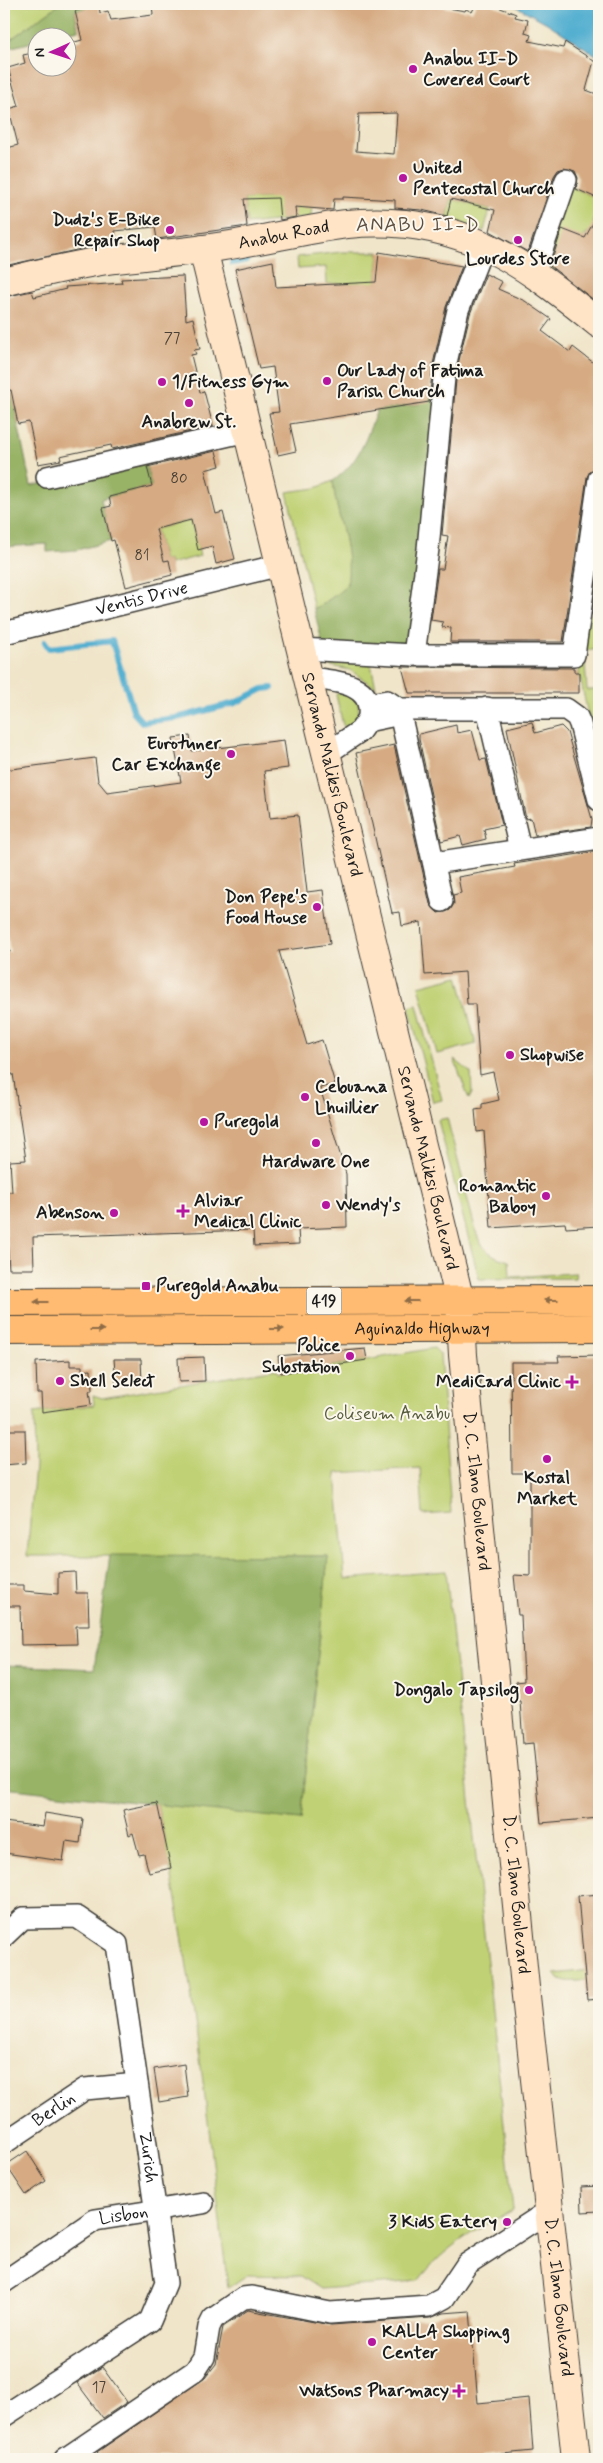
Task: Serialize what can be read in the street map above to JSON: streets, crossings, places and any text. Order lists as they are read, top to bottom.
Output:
{
  "streets": {
    "highway": ["419", "Aguinaldo Highway"],
    "street": [
      "Anabu Road",
      "Ventis Drive",
      "Servando Maliksi Boulevard",
      "D. C. Ilano Boulevard",
      "Berlin",
      "Zurich",
      "Lisbon"
    ]
  },
  "crossings": [
    ["Anabu Road", "Servando Maliksi Boulevard"],
    ["Ventis Drive", "Servando Maliksi Boulevard"],
    ["Servando Maliksi Boulevard", "Aguinaldo Highway"],
    ["Servando Maliksi Boulevard", "D. C. Ilano Boulevard"],
    ["Aguinaldo Highway", "D. C. Ilano Boulevard"],
    ["Berlin", "Zurich"],
    ["Zurich", "Lisbon"]
  ],
  "districts": ["ANABU II-D"],
  "parks": ["Coliseum Anabu"],
  "places": {
    "other": [
      "Anabu II-D Covered Court",
      "United Pentecostal Church",
      "Dudz's E-Bike Repair Shop",
      "Lourdes Store",
      "Our Lady of Fatima Parish Church",
      "1/Fitness Gym",
      "Anabrew St.",
      "Eurotuner Car Exchange",
      "Don Pepe's Food House",
      "Shopwise",
      "Cebuana Lhuillier",
      "Puregold",
      "Hardware One",
      "Romantic Baboy",
      "Wendy's",
      "Abenson",
      "Police Substation",
      "Shell Select",
      "Kostal Market",
      "Dongalo Tapsilog",
      "3 Kids Eatery",
      "KALLA Shopping Center"
    ],
    "health": ["Alviar Medical Clinic", "MediCard Clinic", "Watsons Pharmacy"],
    "transit": ["Puregold Anabu"]
  },
  "house_numbers": [
    "77",
    "80",
    "81",
    "17"
  ],
  "north": "left"
}
